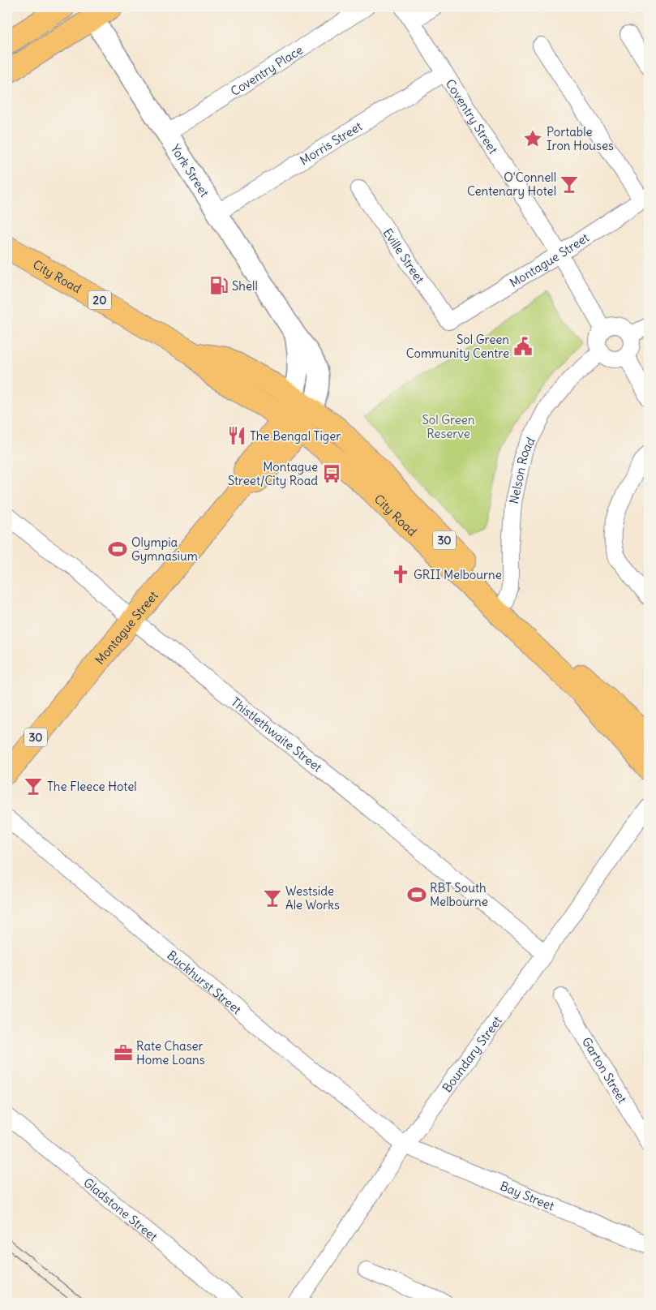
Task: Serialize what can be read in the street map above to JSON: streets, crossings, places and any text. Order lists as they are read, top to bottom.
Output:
{
  "streets": {
    "main road": [
      "Montague Street",
      "City Road",
      "20",
      "30"
    ],
    "street": [
      "Coventry Place",
      "Coventry Street",
      "Morris Street",
      "York Street",
      "Eville Street",
      "Nelson Road",
      "Thistlethwaite Street",
      "Buckhurst Street",
      "Boundary Street",
      "Garton Street",
      "Bay Street",
      "Gladstone Street"
    ]
  },
  "crossings": [
    ["Coventry Place", "York Street"],
    ["Coventry Street", "Morris Street"],
    ["Coventry Street", "Montague Street"],
    ["Coventry Street", "Nelson Road"],
    ["Morris Street", "York Street"],
    ["York Street", "Montague Street"],
    ["York Street", "City Road"],
    ["Eville Street", "Montague Street"],
    ["Montague Street", "City Road"],
    ["Montague Street", "Thistlethwaite Street"],
    ["City Road", "Nelson Road"],
    ["Thistlethwaite Street", "Boundary Street"],
    ["Buckhurst Street", "Boundary Street"],
    ["Buckhurst Street", "Bay Street"],
    ["Boundary Street", "Bay Street"]
  ],
  "parks": ["Sol Green Reserve"],
  "places": {
    "place": ["Portable Iron Houses"],
    "bar": ["O'Connell Centenary Hotel", "The Fleece Hotel", "Westside Ale Works"],
    "fuel station": ["Shell"],
    "public building": ["Sol Green Community Centre"],
    "restaurant": ["The Bengal Tiger"],
    "bus stop": ["Montague Street/City Road"],
    "sports": ["Olympia Gymnasium", "RBT South Melbourne"],
    "church": ["GRII Melbourne"],
    "office": ["Rate Chaser Home Loans"]
  }
}
